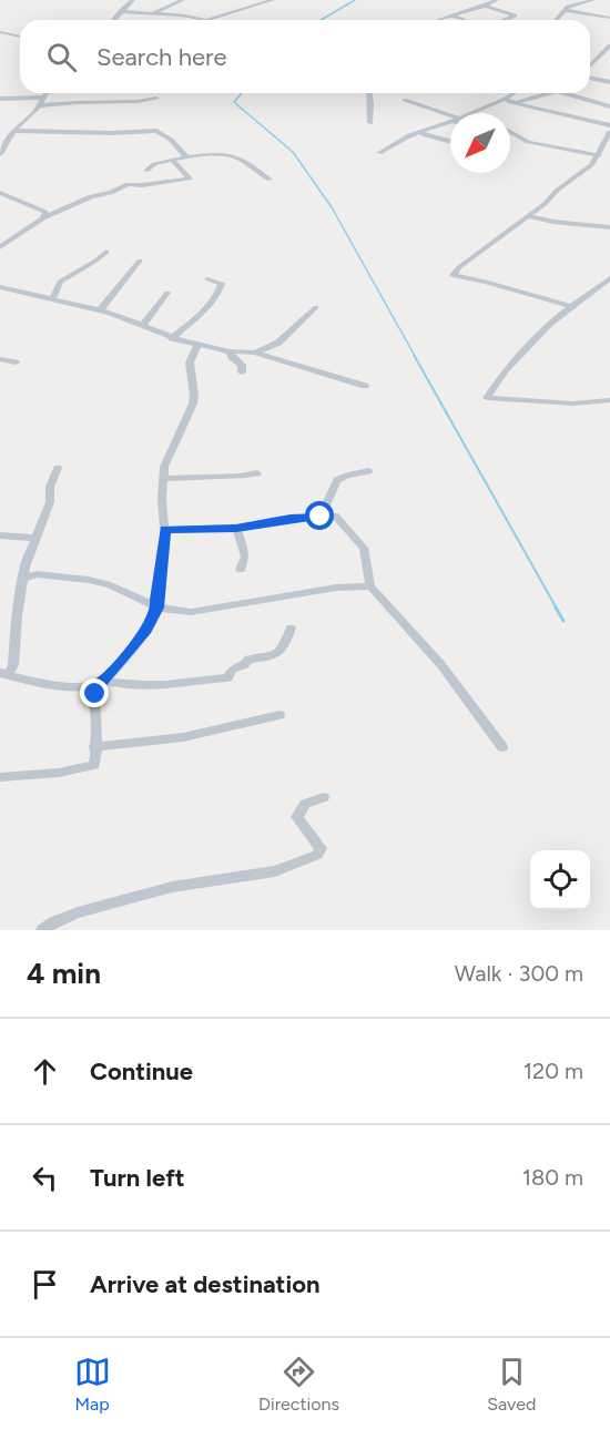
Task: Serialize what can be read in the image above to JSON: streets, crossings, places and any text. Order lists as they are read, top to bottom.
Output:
{
  "north": "bottom left",
  "page": {
    "search": "Search here",
    "heading": ["4 min", "Walk · 300 m"],
    "list": [
      ["Continue", "120 m"],
      ["Turn left", "180 m"],
      "Arrive at destination"
    ],
    "nav": ["Map", "Directions", "Saved"]
  }
}
